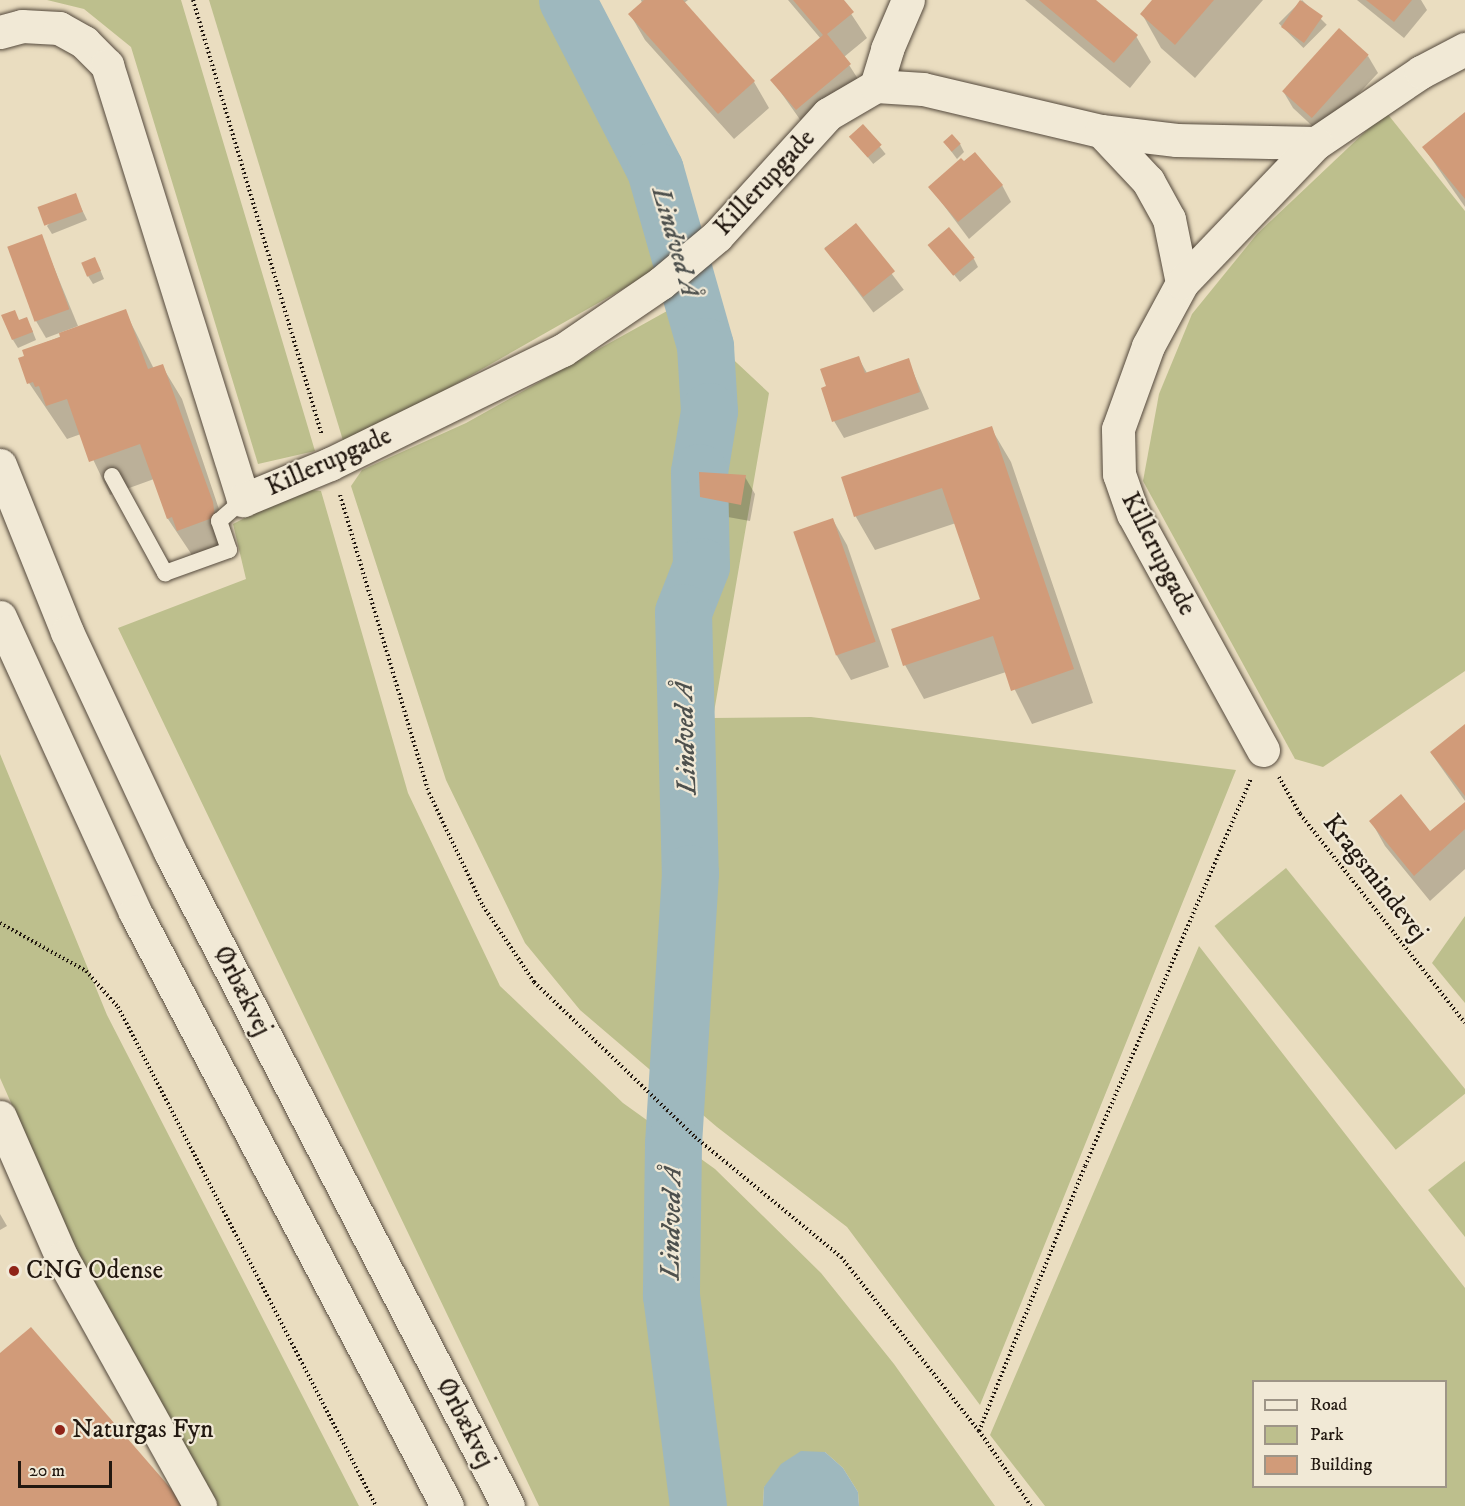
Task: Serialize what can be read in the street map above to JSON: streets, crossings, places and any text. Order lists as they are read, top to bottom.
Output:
{
  "streets": {
    "street": ["Killerupgade", "Ørbækvej"],
    "path": ["Kragsmindevej"]
  },
  "crossings": [
    ["Killerupgade", "Kragsmindevej"]
  ],
  "water": ["Lindved Å"],
  "places": ["CNG Odense", "Naturgas Fyn"],
  "legend": ["Road", "Park", "Building"],
  "scale_bar": "20 m"
}
